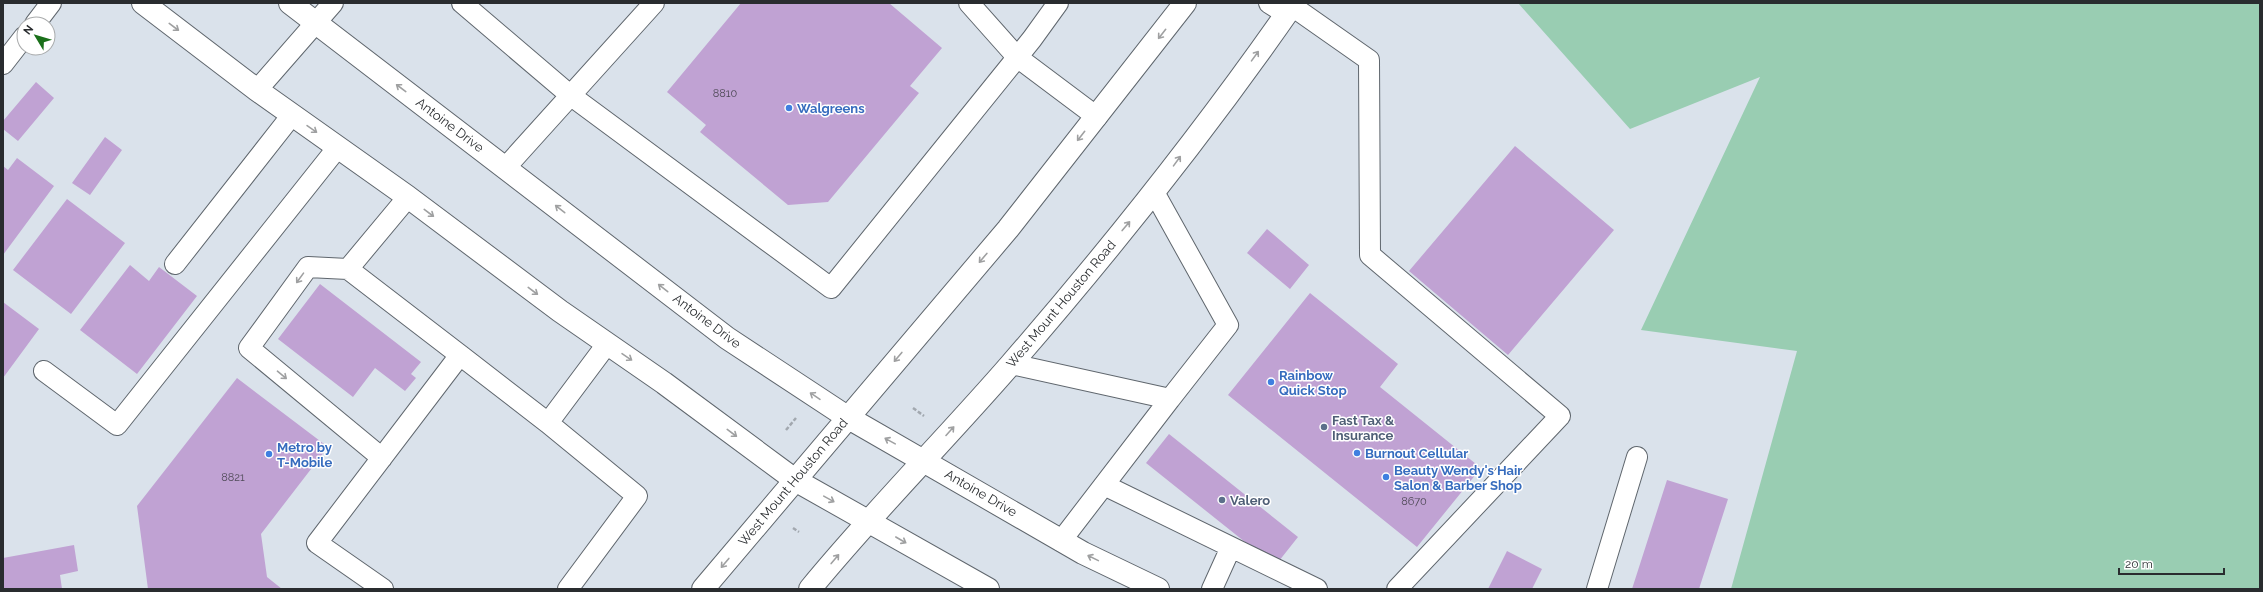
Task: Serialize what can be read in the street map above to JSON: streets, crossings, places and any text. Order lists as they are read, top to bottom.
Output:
{
  "streets": {
    "main road": ["Antoine Drive", "West Mount Houston Road"]
  },
  "crossings": [
    ["Antoine Drive", "West Mount Houston Road"]
  ],
  "places": [
    "Walgreens",
    "Rainbow Quick Stop",
    "Fast Tax & Insurance",
    "Burnout Cellular",
    "Metro by T-Mobile",
    "Beauty Wendy's Hair Salon & Barber Shop",
    "Valero"
  ],
  "house_numbers": ["8810", "8821", "8670"],
  "scale_bar": "20 m",
  "north": "top left"
}
